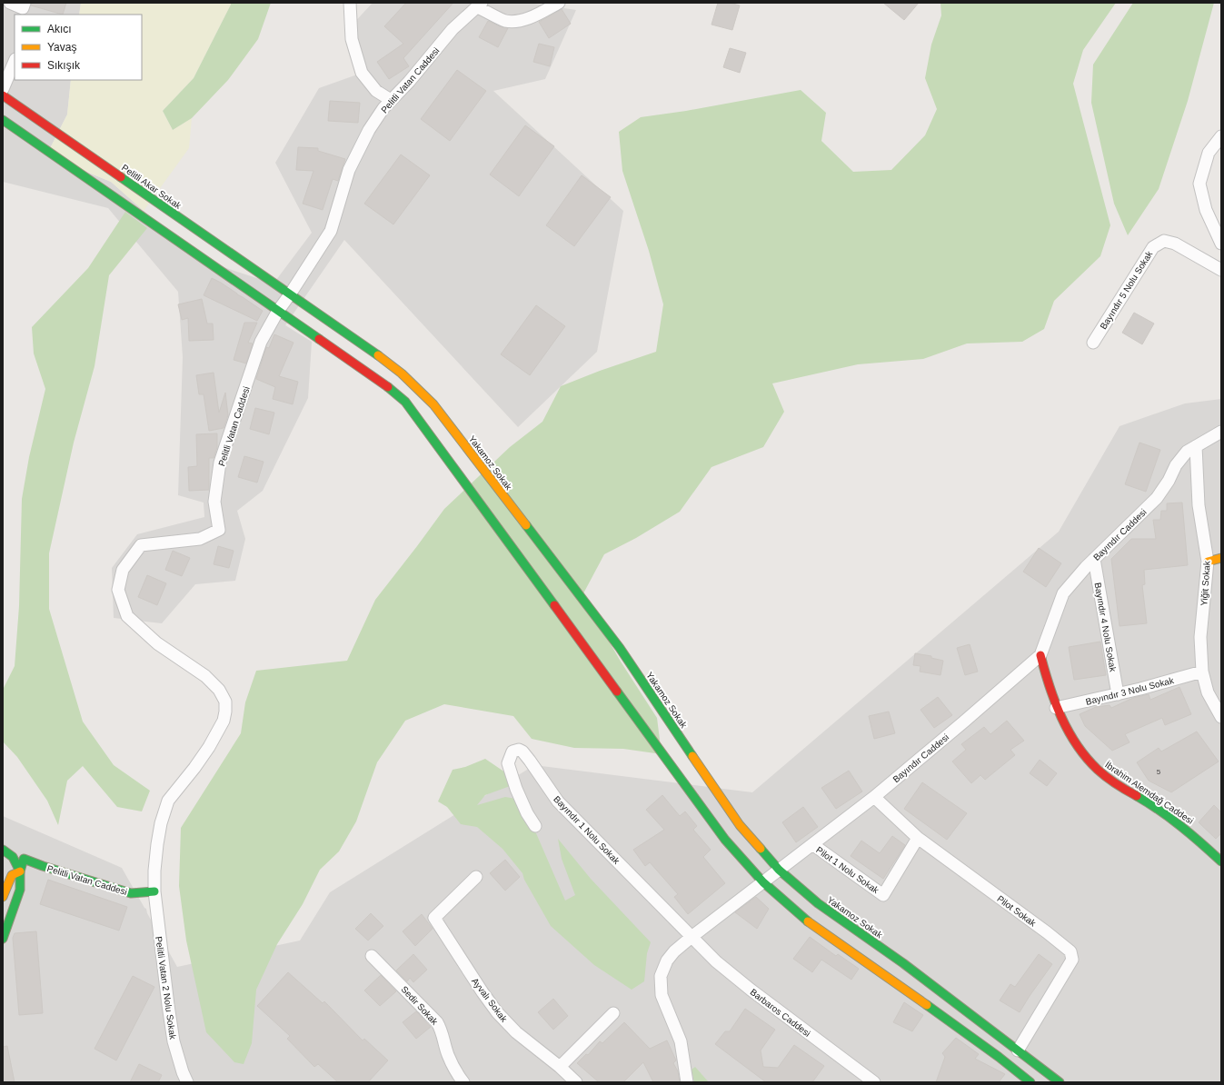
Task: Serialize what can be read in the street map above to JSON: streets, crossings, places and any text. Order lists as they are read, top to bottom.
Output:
{
  "streets": {
    "main road": [
      "Pelitli Vatan Caddesi",
      "Pelitli Akar Sokak",
      "Yakamoz Sokak",
      "İbrahim Alemdağ Caddesi"
    ],
    "street": [
      "Bayındır 5 Nolu Sokak",
      "Bayındır Caddesi",
      "Yiğit Sokak",
      "Bayındır 4 Nolu Sokak",
      "Bayındır 3 Nolu Sokak",
      "Bayındır 1 Nolu Sokak",
      "Pilot 1 Nolu Sokak",
      "Pilot Sokak",
      "Pelitli Vatan 2 Nolu Sokak",
      "Ayvalı Sokak",
      "Sedir Sokak",
      "Barbaros Caddesi"
    ]
  },
  "crossings": [
    ["Pelitli Vatan Caddesi", "Pelitli Akar Sokak"],
    ["Pelitli Vatan Caddesi", "Yakamoz Sokak"],
    ["Pelitli Vatan Caddesi", "Pelitli Vatan 2 Nolu Sokak"],
    ["Pelitli Akar Sokak", "Yakamoz Sokak"],
    ["Yakamoz Sokak", "Bayındır Caddesi"],
    ["Yakamoz Sokak", "Pilot Sokak"],
    ["Bayındır Caddesi", "Yiğit Sokak"],
    ["Bayındır Caddesi", "Bayındır 4 Nolu Sokak"],
    ["Bayındır Caddesi", "İbrahim Alemdağ Caddesi"],
    ["Bayındır Caddesi", "Bayındır 1 Nolu Sokak"],
    ["Bayındır Caddesi", "Pilot 1 Nolu Sokak"],
    ["Bayındır Caddesi", "Pilot Sokak"],
    ["Bayındır Caddesi", "Barbaros Caddesi"],
    ["Yiğit Sokak", "Bayındır 3 Nolu Sokak"],
    ["Bayındır 4 Nolu Sokak", "Bayındır 3 Nolu Sokak"],
    ["Bayındır 3 Nolu Sokak", "İbrahim Alemdağ Caddesi"],
    ["Bayındır 1 Nolu Sokak", "Barbaros Caddesi"],
    ["Pilot 1 Nolu Sokak", "Pilot Sokak"]
  ],
  "house_numbers": ["5"],
  "legend": ["Akıcı", "Yavaş", "Sıkışık"]
}
